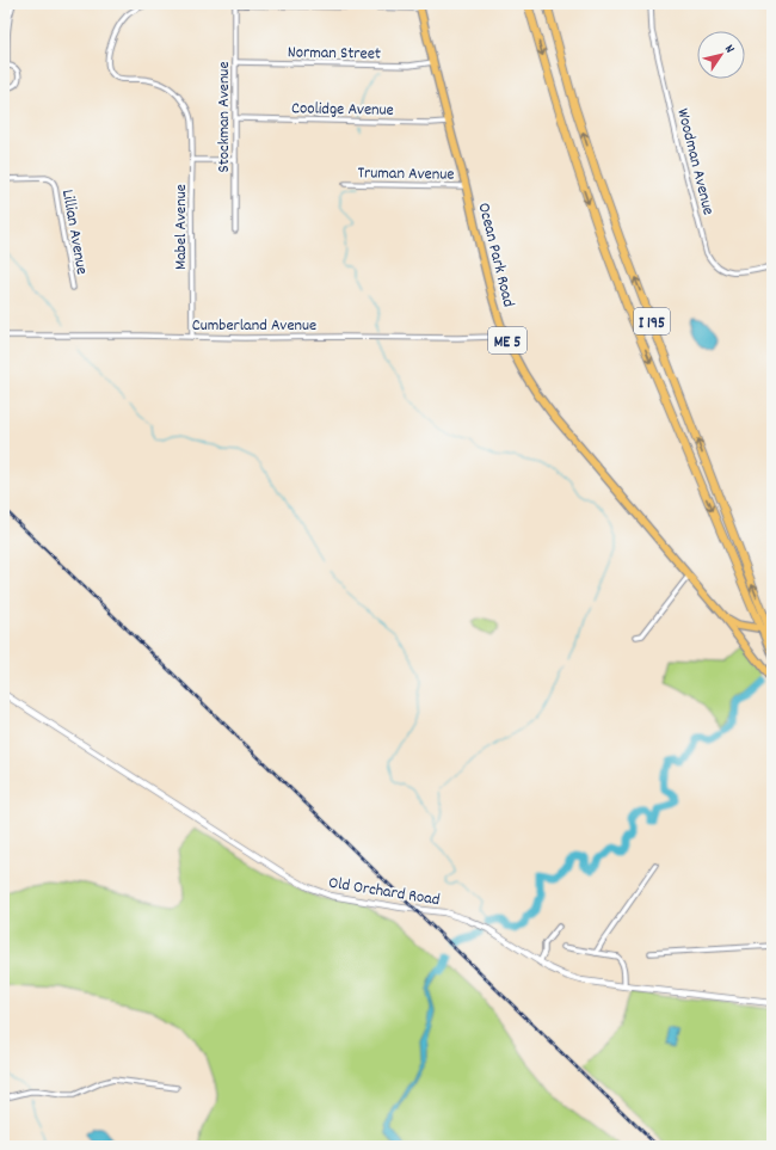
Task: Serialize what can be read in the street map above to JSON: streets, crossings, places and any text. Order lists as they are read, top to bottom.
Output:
{
  "streets": {
    "highway": ["I 195"],
    "main road": ["Ocean Park Road", "ME 5"],
    "street": [
      "Norman Street",
      "Coolidge Avenue",
      "Stockman Avenue",
      "Woodman Avenue",
      "Truman Avenue",
      "Mabel Avenue",
      "Lillian Avenue",
      "Cumberland Avenue",
      "Old Orchard Road"
    ]
  },
  "crossings": [
    ["Norman Street", "Stockman Avenue"],
    ["Norman Street", "Ocean Park Road"],
    ["Coolidge Avenue", "Stockman Avenue"],
    ["Coolidge Avenue", "Ocean Park Road"],
    ["Stockman Avenue", "Mabel Avenue"],
    ["Truman Avenue", "Ocean Park Road"],
    ["Mabel Avenue", "Cumberland Avenue"],
    ["Ocean Park Road", "I 195"],
    ["Ocean Park Road", "Cumberland Avenue"]
  ],
  "north": "top right"
}
